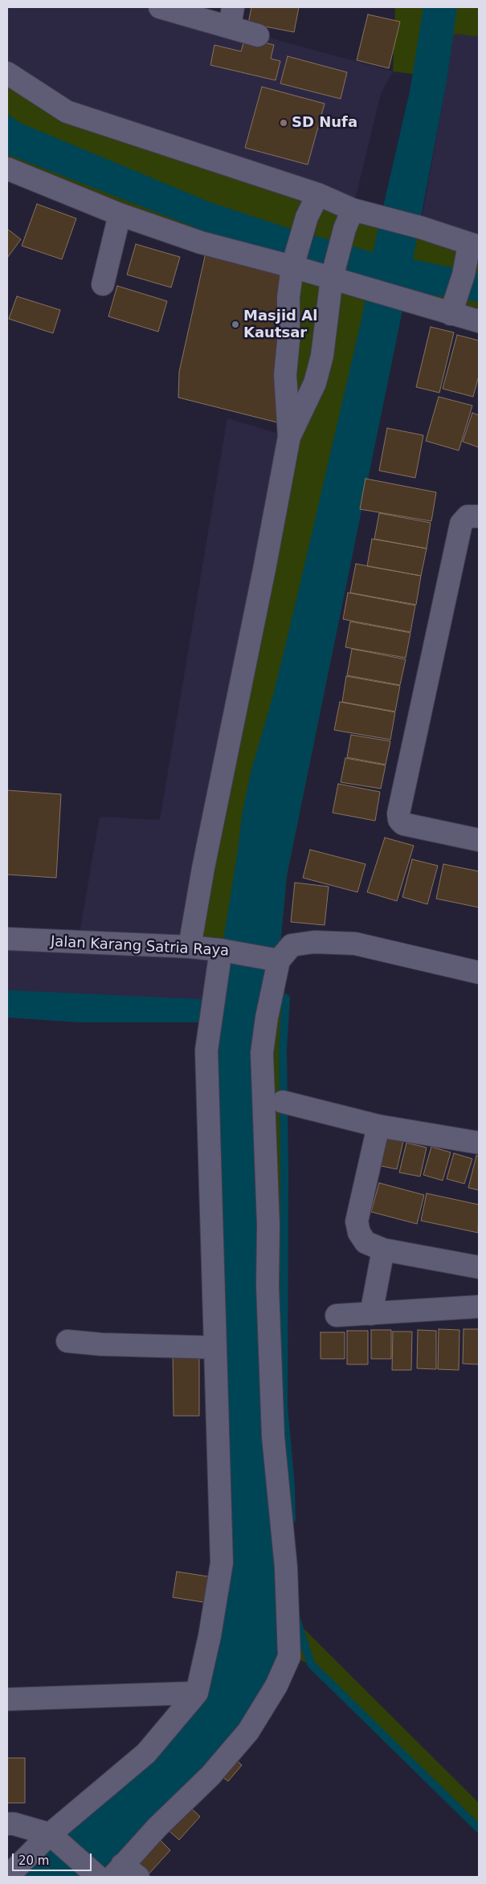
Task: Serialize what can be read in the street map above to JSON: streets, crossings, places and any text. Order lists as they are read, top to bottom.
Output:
{
  "streets": {
    "street": ["Jalan Karang Satria Raya"]
  },
  "places": ["SD Nufa", "Masjid Al Kautsar"],
  "scale_bar": "20 m"
}
